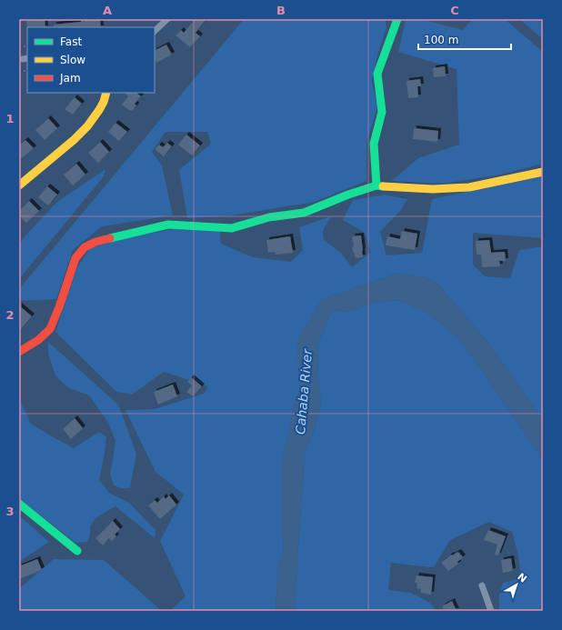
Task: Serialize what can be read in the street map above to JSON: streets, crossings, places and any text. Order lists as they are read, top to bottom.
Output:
{
  "water": ["Cahaba River"],
  "legend": ["Fast", "Slow", "Jam"],
  "scale_bar": "100 m",
  "north": "top right",
  "grid": {
    "columns": ["A", "B", "C"],
    "rows": ["1", "2", "3"]
  }
}
